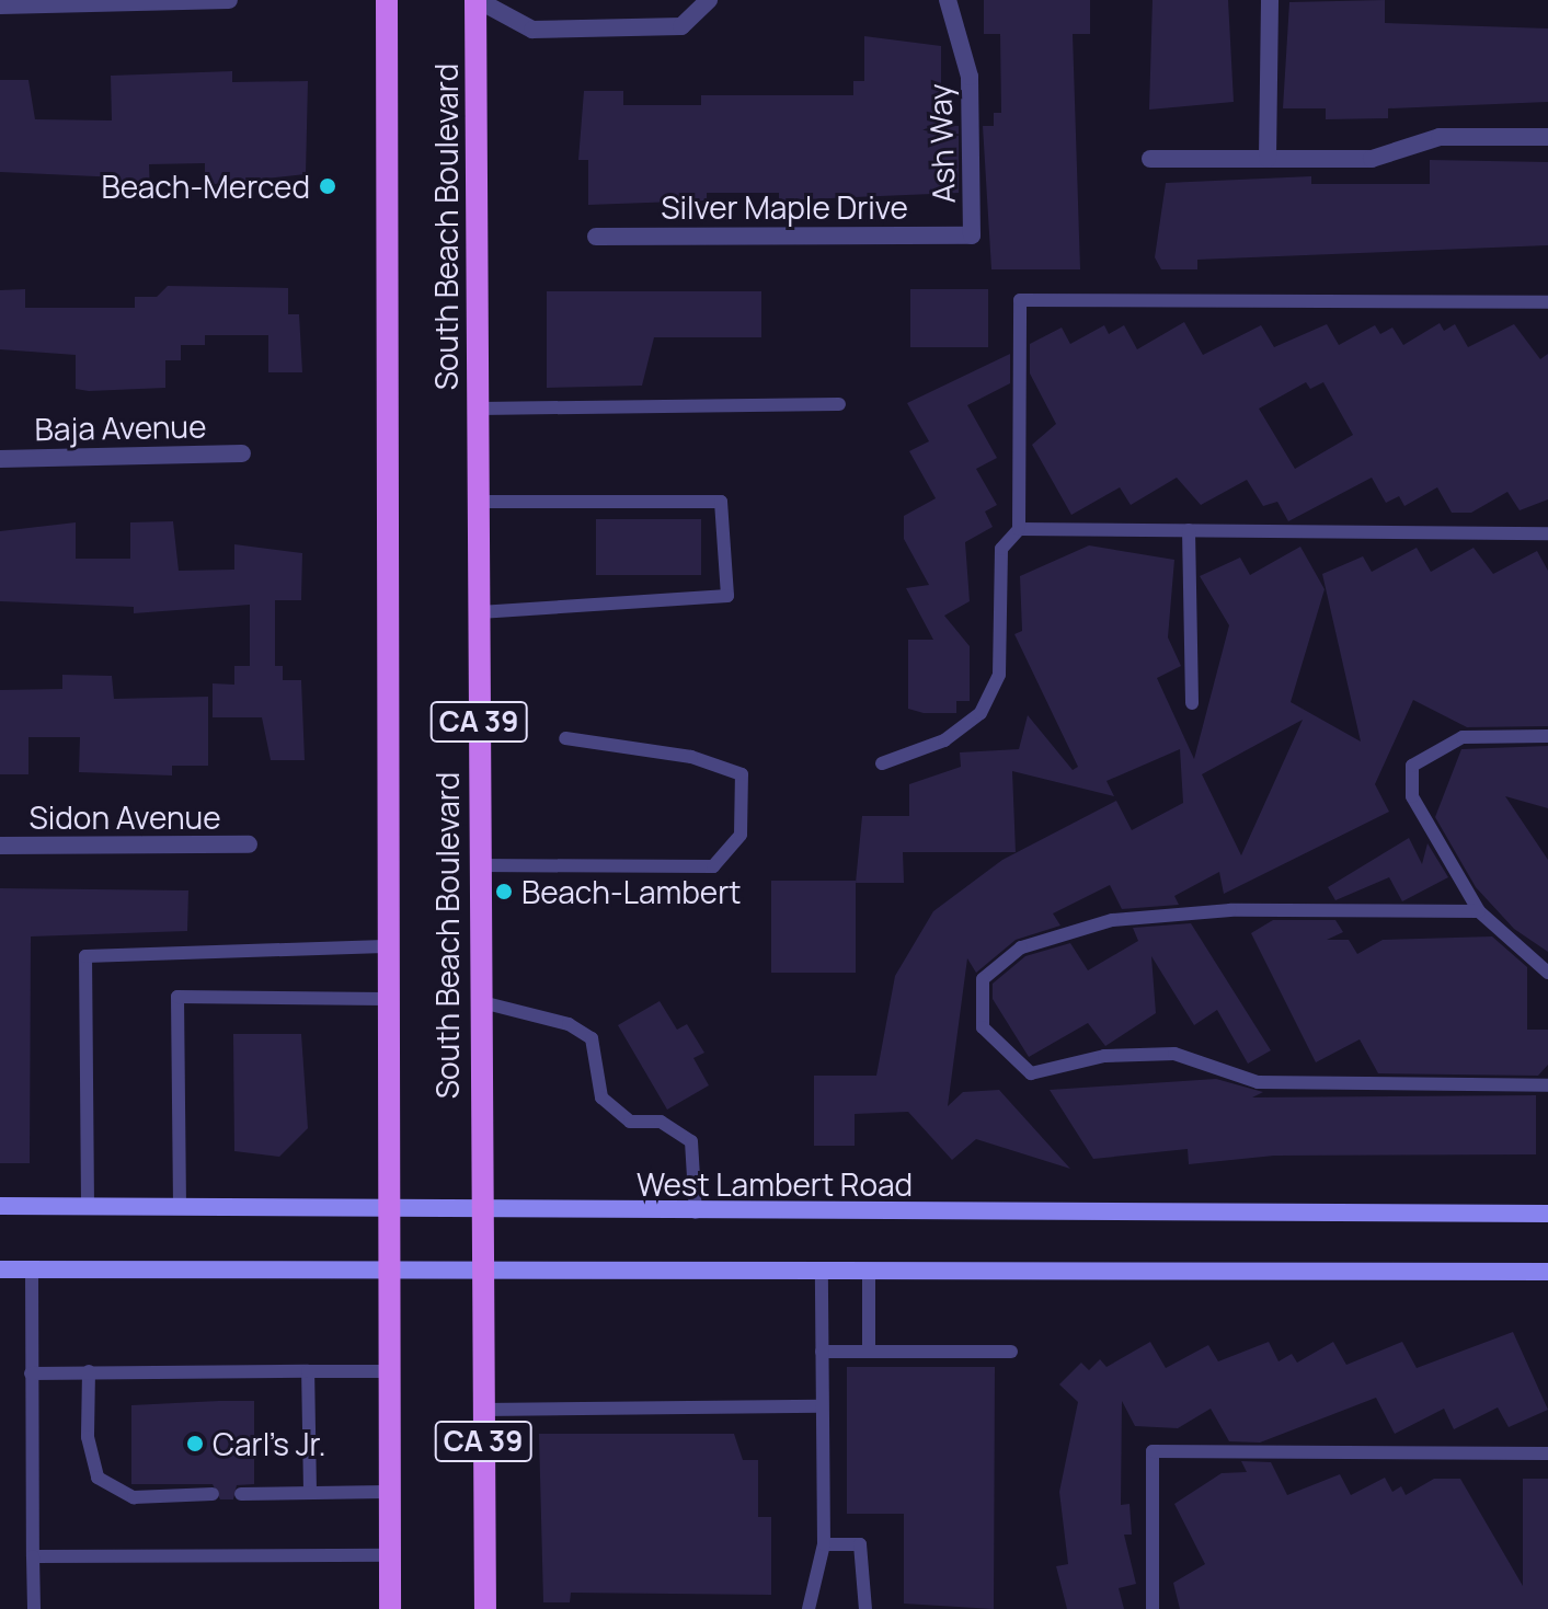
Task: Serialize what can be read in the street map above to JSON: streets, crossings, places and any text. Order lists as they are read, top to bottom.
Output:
{
  "streets": {
    "main road": ["South Beach Boulevard", "CA 39", "West Lambert Road"],
    "street": [
      "Ash Way",
      "Silver Maple Drive",
      "Baja Avenue",
      "Sidon Avenue"
    ]
  },
  "crossings": [
    ["Ash Way", "Silver Maple Drive"],
    ["South Beach Boulevard", "West Lambert Road"]
  ],
  "places": ["Beach-Merced", "Beach-Lambert", "Carl's Jr."]
}
